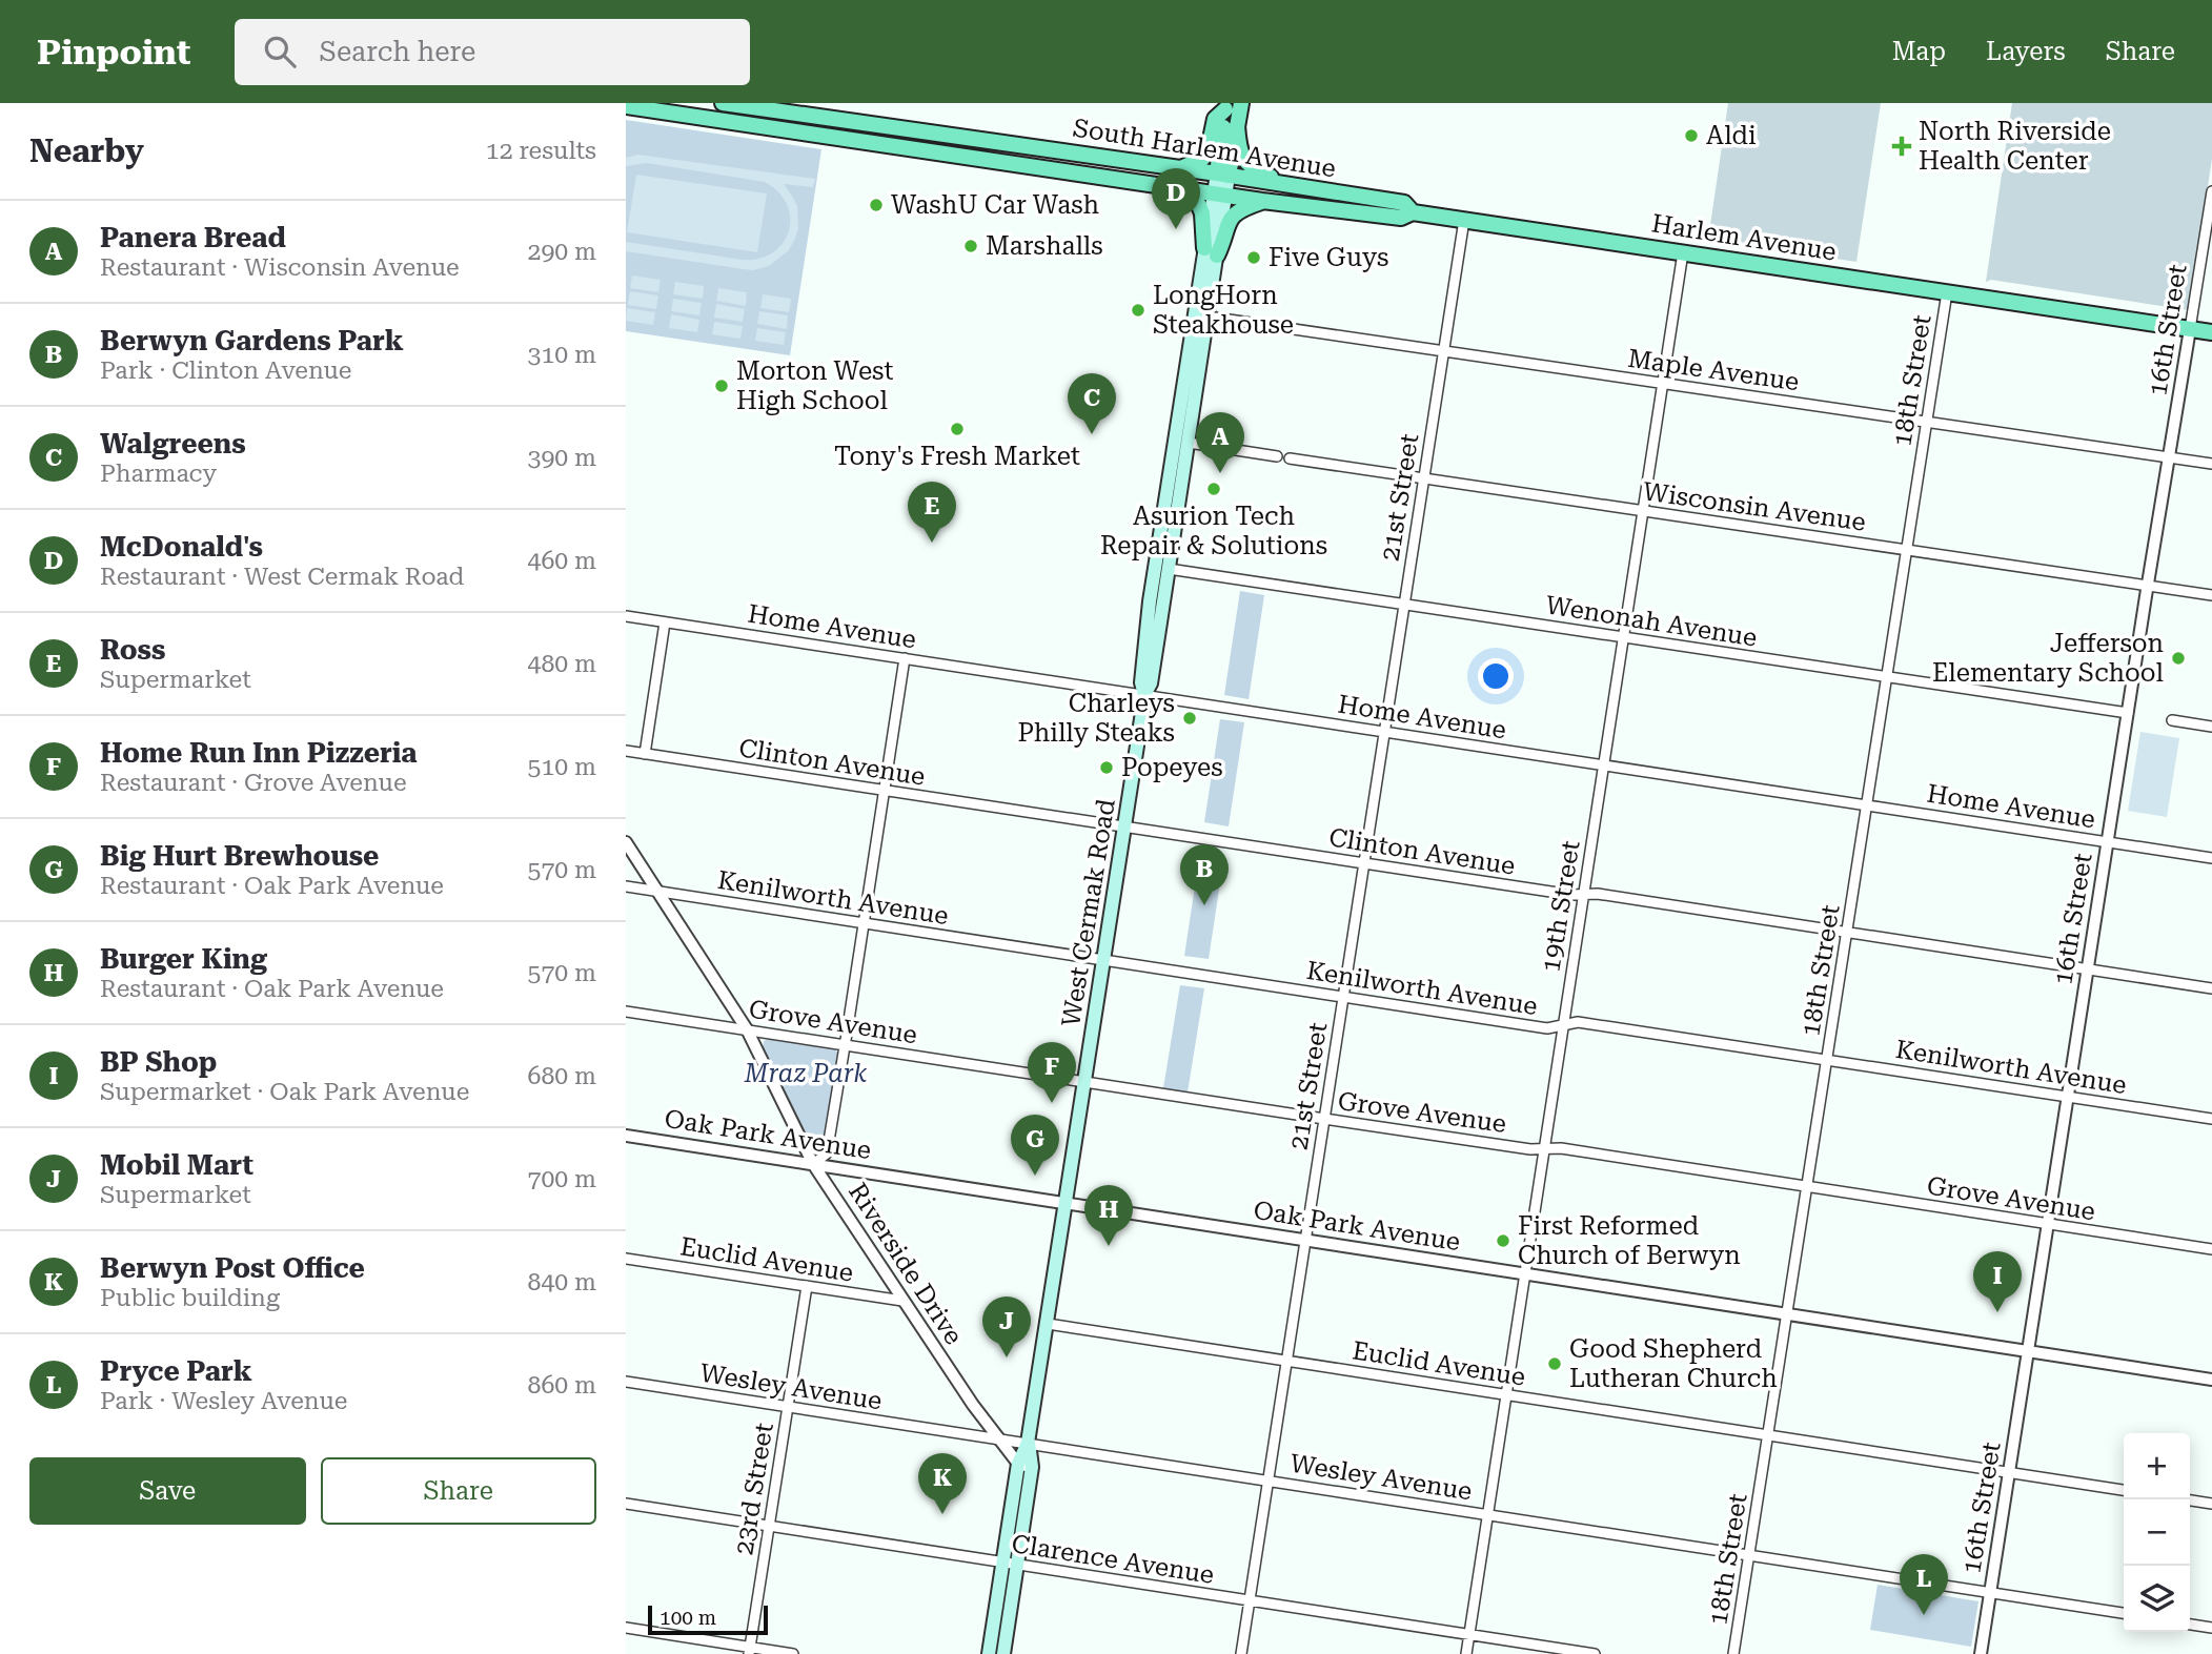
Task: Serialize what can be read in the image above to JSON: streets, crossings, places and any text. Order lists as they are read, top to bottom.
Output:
{
  "streets": {
    "main road": ["South Harlem Avenue", "Harlem Avenue", "West Cermak Road"],
    "street": [
      "16th Street",
      "Maple Avenue",
      "18th Street",
      "21st Street",
      "Wisconsin Avenue",
      "Wenonah Avenue",
      "Home Avenue",
      "Clinton Avenue",
      "Kenilworth Avenue",
      "19th Street",
      "Grove Avenue",
      "Oak Park Avenue",
      "Euclid Avenue",
      "Riverside Drive",
      "Wesley Avenue",
      "23rd Street",
      "Clarence Avenue"
    ]
  },
  "crossings": [
    ["South Harlem Avenue", "Harlem Avenue"],
    ["South Harlem Avenue", "21st Street"],
    ["South Harlem Avenue", "West Cermak Road"],
    ["Harlem Avenue", "16th Street"],
    ["Harlem Avenue", "18th Street"],
    ["Harlem Avenue", "21st Street"],
    ["Harlem Avenue", "19th Street"],
    ["16th Street", "Maple Avenue"],
    ["16th Street", "Wisconsin Avenue"],
    ["16th Street", "Wenonah Avenue"],
    ["16th Street", "Home Avenue"],
    ["16th Street", "Clinton Avenue"],
    ["16th Street", "Kenilworth Avenue"],
    ["16th Street", "Grove Avenue"],
    ["16th Street", "Oak Park Avenue"],
    ["16th Street", "Euclid Avenue"],
    ["16th Street", "Wesley Avenue"],
    ["Maple Avenue", "18th Street"],
    ["Maple Avenue", "21st Street"],
    ["Maple Avenue", "19th Street"],
    ["Maple Avenue", "West Cermak Road"],
    ["18th Street", "Wisconsin Avenue"],
    ["18th Street", "Wenonah Avenue"],
    ["18th Street", "Home Avenue"],
    ["18th Street", "Clinton Avenue"],
    ["18th Street", "Kenilworth Avenue"],
    ["18th Street", "Grove Avenue"],
    ["18th Street", "Oak Park Avenue"],
    ["18th Street", "Euclid Avenue"],
    ["18th Street", "Wesley Avenue"],
    ["21st Street", "Wisconsin Avenue"],
    ["21st Street", "Wenonah Avenue"],
    ["21st Street", "Home Avenue"],
    ["21st Street", "Clinton Avenue"],
    ["21st Street", "Kenilworth Avenue"],
    ["21st Street", "Grove Avenue"],
    ["21st Street", "Oak Park Avenue"],
    ["21st Street", "Euclid Avenue"],
    ["21st Street", "Wesley Avenue"],
    ["21st Street", "Clarence Avenue"],
    ["Wisconsin Avenue", "19th Street"],
    ["Wenonah Avenue", "19th Street"],
    ["Wenonah Avenue", "West Cermak Road"],
    ["Home Avenue", "19th Street"],
    ["Home Avenue", "West Cermak Road"],
    ["Clinton Avenue", "19th Street"],
    ["Clinton Avenue", "West Cermak Road"],
    ["Kenilworth Avenue", "19th Street"],
    ["Kenilworth Avenue", "West Cermak Road"],
    ["Kenilworth Avenue", "Riverside Drive"],
    ["19th Street", "Grove Avenue"],
    ["19th Street", "Oak Park Avenue"],
    ["19th Street", "Euclid Avenue"],
    ["19th Street", "Wesley Avenue"],
    ["19th Street", "Clarence Avenue"],
    ["West Cermak Road", "Grove Avenue"],
    ["West Cermak Road", "Oak Park Avenue"],
    ["West Cermak Road", "Euclid Avenue"],
    ["West Cermak Road", "Riverside Drive"],
    ["West Cermak Road", "Wesley Avenue"],
    ["West Cermak Road", "Clarence Avenue"],
    ["Grove Avenue", "Riverside Drive"],
    ["Oak Park Avenue", "Riverside Drive"],
    ["Euclid Avenue", "Riverside Drive"],
    ["Euclid Avenue", "23rd Street"],
    ["Riverside Drive", "Wesley Avenue"],
    ["Wesley Avenue", "23rd Street"],
    ["23rd Street", "Clarence Avenue"]
  ],
  "parks": ["Mraz Park"],
  "places": {
    "other": [
      "Aldi",
      "WashU Car Wash",
      "Marshalls",
      "Five Guys",
      "LongHorn Steakhouse",
      "Morton West High School",
      "Tony's Fresh Market",
      "Asurion Tech Repair & Solutions",
      "Jefferson Elementary School",
      "Charleys Philly Steaks",
      "Popeyes",
      "First Reformed Church of Berwyn",
      "Good Shepherd Lutheran Church"
    ],
    "health": ["North Riverside Health Center"]
  },
  "scale_bar": "100 m",
  "page": {
    "header": "Pinpoint",
    "search": "Search here",
    "nav": ["Map", "Layers", "Share"],
    "heading": ["Nearby", "12 results"],
    "pins": [
      "D",
      "C",
      "A",
      "E",
      "B",
      "F",
      "G",
      "H",
      "I",
      "J",
      "K",
      "L"
    ],
    "list": [
      {
        "mark": "A",
        "name": "Panera Bread",
        "note": "Restaurant · Wisconsin Avenue",
        "value": "290 m"
      },
      {
        "mark": "B",
        "name": "Berwyn Gardens Park",
        "note": "Park · Clinton Avenue",
        "value": "310 m"
      },
      {
        "mark": "C",
        "name": "Walgreens",
        "note": "Pharmacy",
        "value": "390 m"
      },
      {
        "mark": "D",
        "name": "McDonald's",
        "note": "Restaurant · West Cermak Road",
        "value": "460 m"
      },
      {
        "mark": "E",
        "name": "Ross",
        "note": "Supermarket",
        "value": "480 m"
      },
      {
        "mark": "F",
        "name": "Home Run Inn Pizzeria",
        "note": "Restaurant · Grove Avenue",
        "value": "510 m"
      },
      {
        "mark": "G",
        "name": "Big Hurt Brewhouse",
        "note": "Restaurant · Oak Park Avenue",
        "value": "570 m"
      },
      {
        "mark": "H",
        "name": "Burger King",
        "note": "Restaurant · Oak Park Avenue",
        "value": "570 m"
      },
      {
        "mark": "I",
        "name": "BP Shop",
        "note": "Supermarket · Oak Park Avenue",
        "value": "680 m"
      },
      {
        "mark": "J",
        "name": "Mobil Mart",
        "note": "Supermarket",
        "value": "700 m"
      },
      {
        "mark": "K",
        "name": "Berwyn Post Office",
        "note": "Public building",
        "value": "840 m"
      },
      {
        "mark": "L",
        "name": "Pryce Park",
        "note": "Park · Wesley Avenue",
        "value": "860 m"
      }
    ],
    "map_buttons": ["+", "−"],
    "buttons": ["Save", "Share"],
    "scale": "100 m"
  }
}
